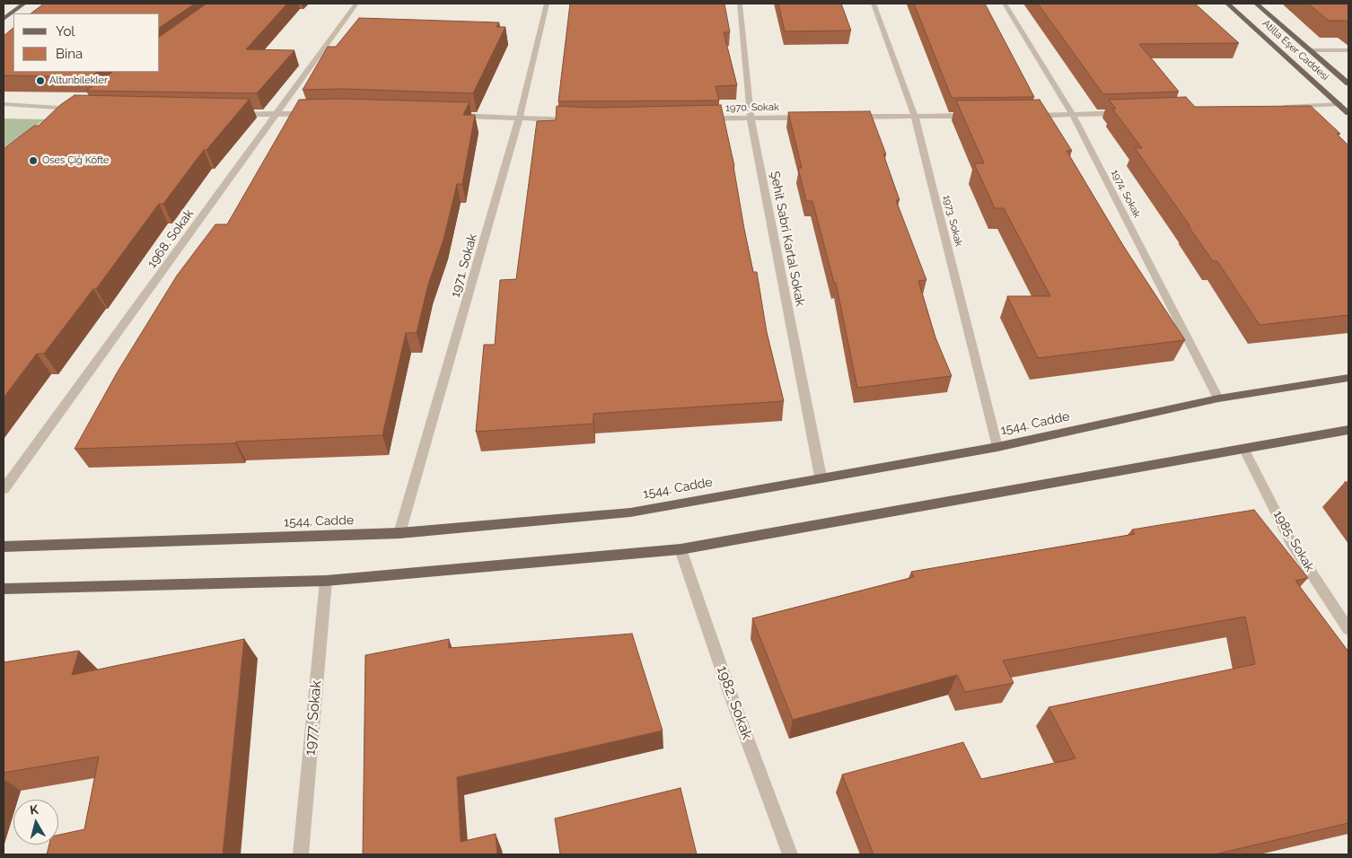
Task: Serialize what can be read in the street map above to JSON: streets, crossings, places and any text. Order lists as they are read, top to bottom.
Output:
{
  "streets": {
    "main road": ["Atilla Eşer Caddesi", "1544. Cadde"],
    "street": [
      "1970. Sokak",
      "1974. Sokak",
      "1973. Sokak",
      "1968. Sokak",
      "Şehit Sabri Kartal Sokak",
      "1971. Sokak",
      "1985. Sokak",
      "1982. Sokak",
      "1977. Sokak"
    ]
  },
  "crossings": [
    ["1970. Sokak", "Şehit Sabri Kartal Sokak"],
    ["1974. Sokak", "1544. Cadde"],
    ["1973. Sokak", "1544. Cadde"],
    ["Şehit Sabri Kartal Sokak", "1544. Cadde"],
    ["1971. Sokak", "1544. Cadde"]
  ],
  "places": ["Altunbilekler", "Oses Çiğ Köfte"],
  "legend": ["Yol", "Bina"],
  "north": "top"
}
